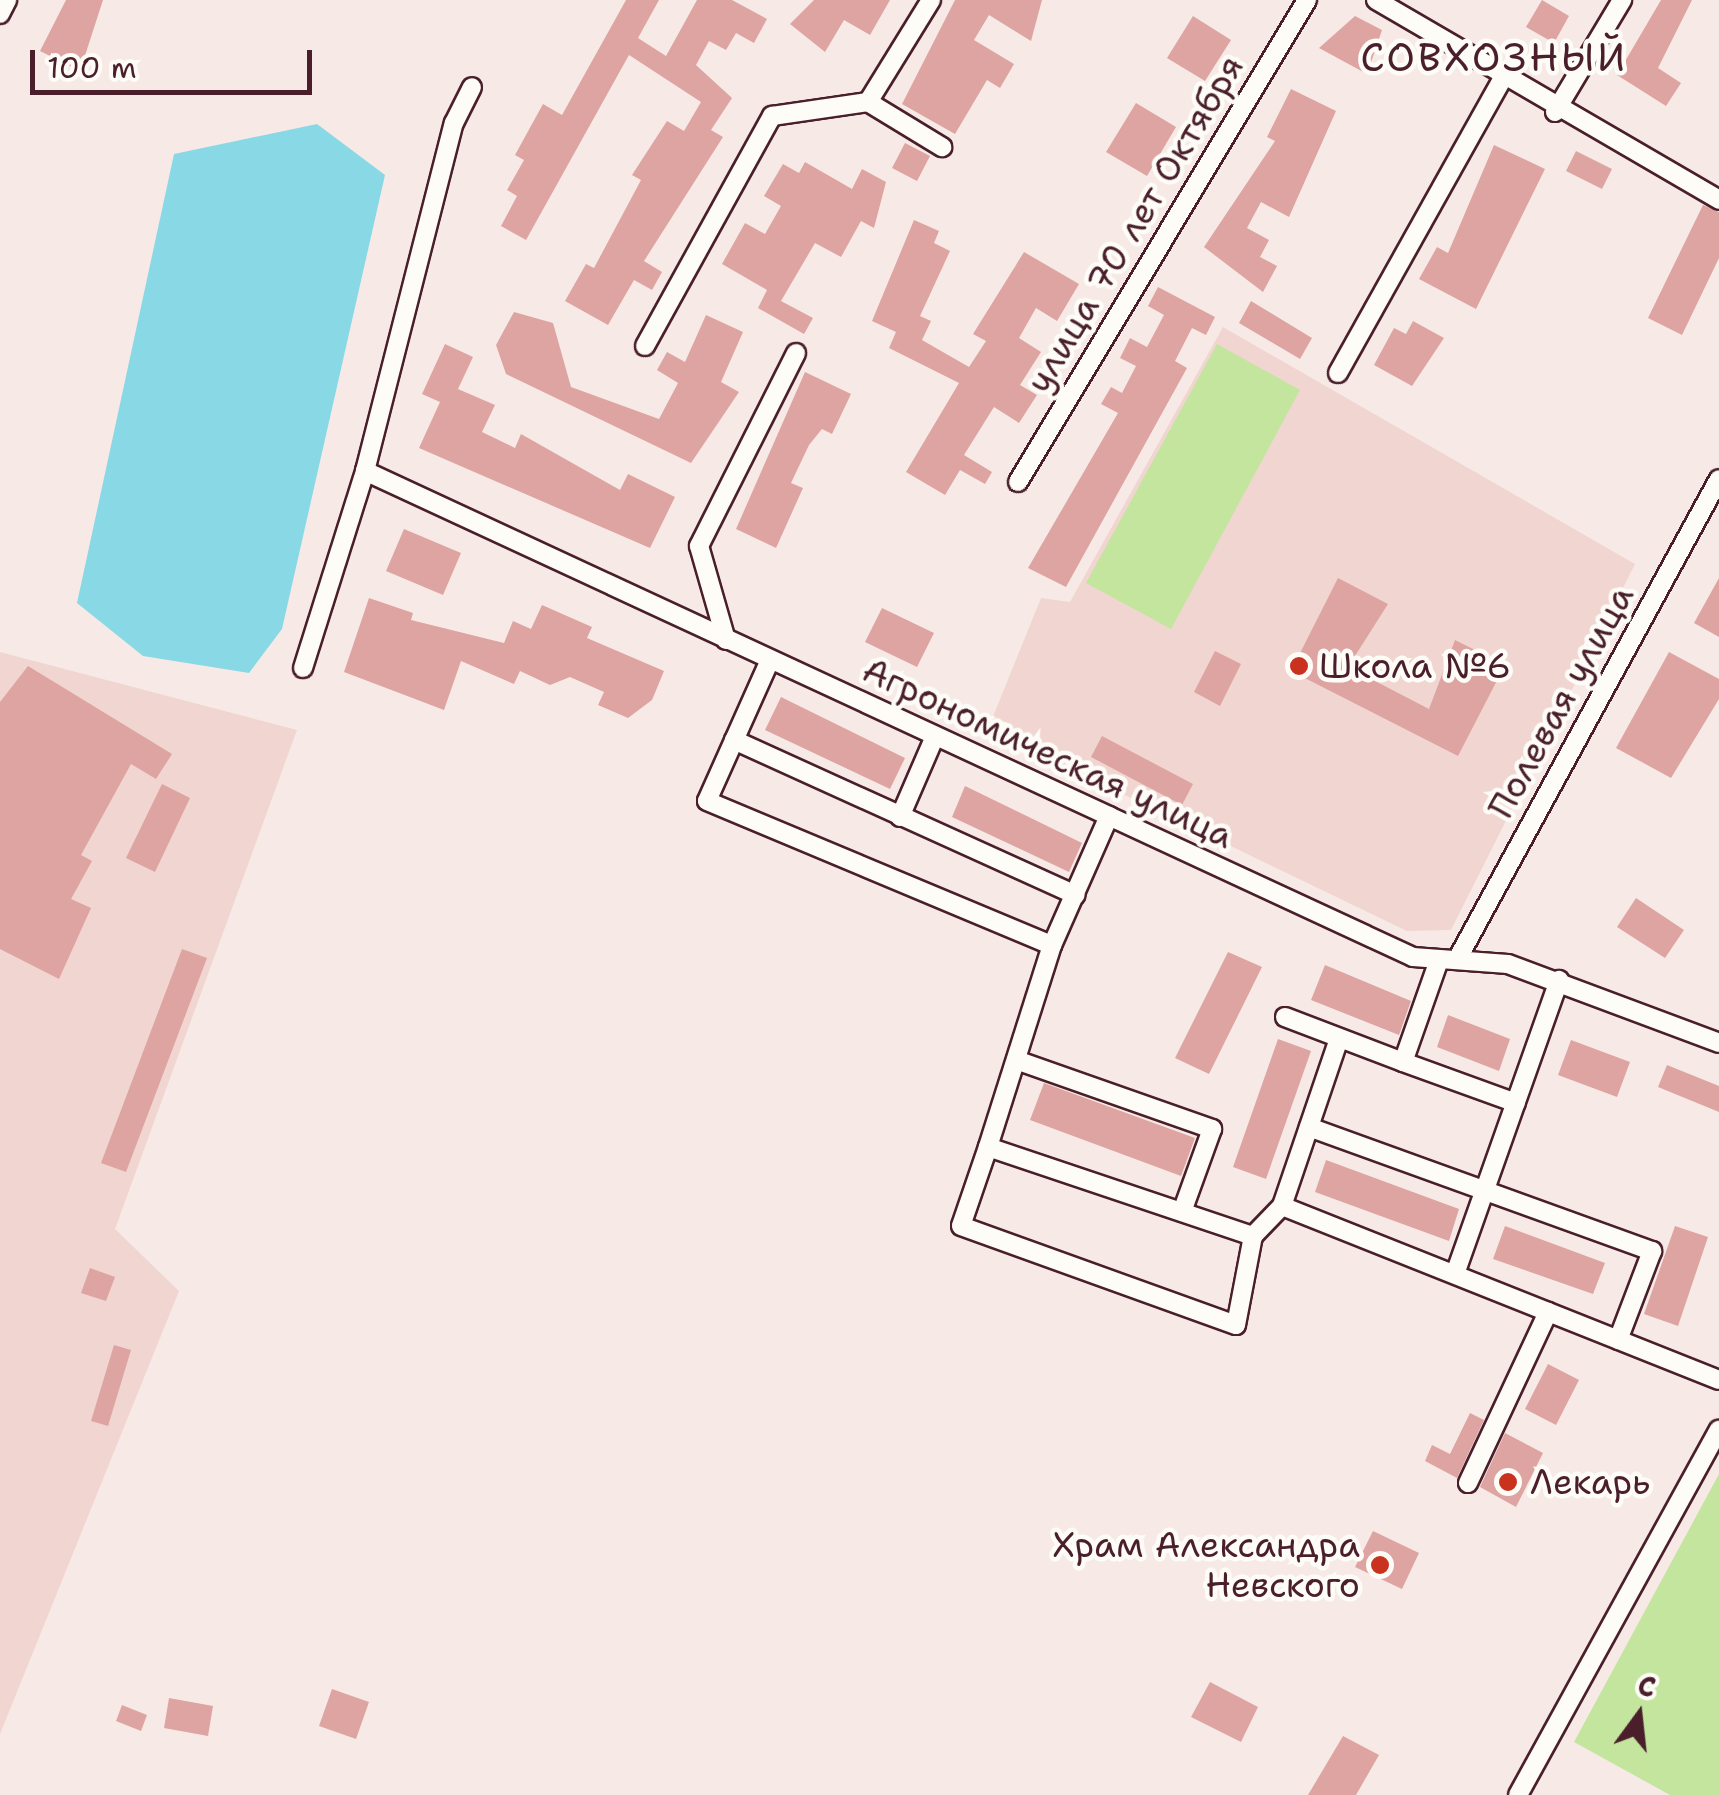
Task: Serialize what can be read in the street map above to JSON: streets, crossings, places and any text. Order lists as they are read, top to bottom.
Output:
{
  "streets": {
    "street": ["улица 70 лет Октября", "Полевая улица", "Агрономическая улица"]
  },
  "crossings": [
    ["Полевая улица", "Агрономическая улица"]
  ],
  "districts": ["СОВХОЗНЫЙ"],
  "places": ["Школа №6", "Лекарь", "Храм Александра Невского"],
  "scale_bar": "100 m",
  "north": "top"
}
